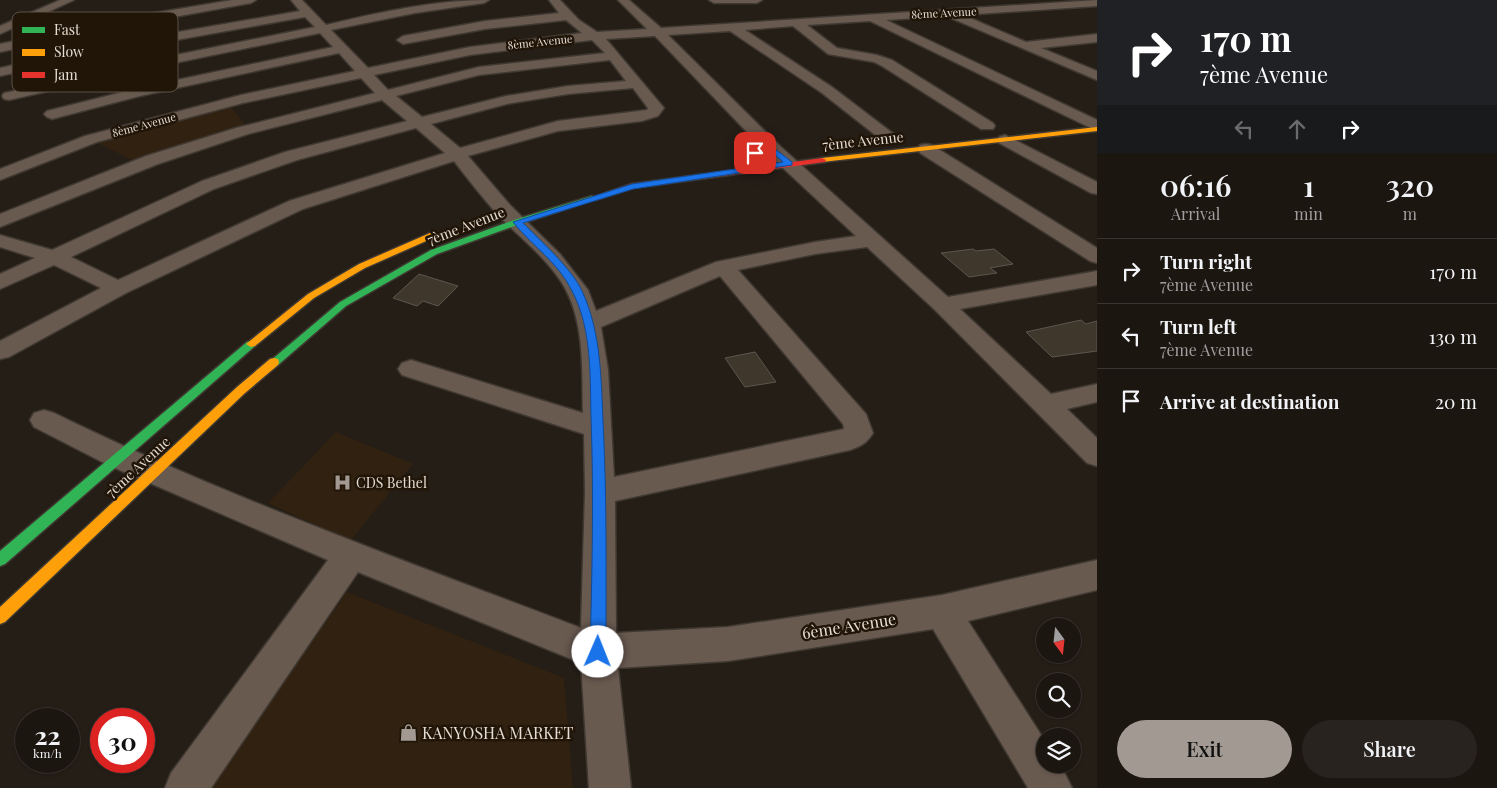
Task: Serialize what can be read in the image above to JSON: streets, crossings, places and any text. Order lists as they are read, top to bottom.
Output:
{
  "streets": {
    "street": ["8ème Avenue", "7ème Avenue", "6ème Avenue"]
  },
  "places": {
    "hospital": ["CDS Bethel"],
    "shop": ["KANYOSHA MARKET"]
  },
  "legend": ["Fast", "Slow", "Jam"],
  "north": "bottom",
  "page": {
    "turn": ["170 m", "7ème Avenue"],
    "eta": [
      "06:16",
      "Arrival",
      "1",
      "min",
      "320",
      "m"
    ],
    "list": [
      {
        "name": "Turn right",
        "note": "7ème Avenue",
        "value": "170 m"
      },
      {
        "name": "Turn left",
        "note": "7ème Avenue",
        "value": "130 m"
      },
      {
        "name": "Arrive at destination",
        "value": "20 m"
      }
    ],
    "speed": "22 km/h",
    "limit": "30",
    "buttons": ["Exit", "Share"]
  }
}
